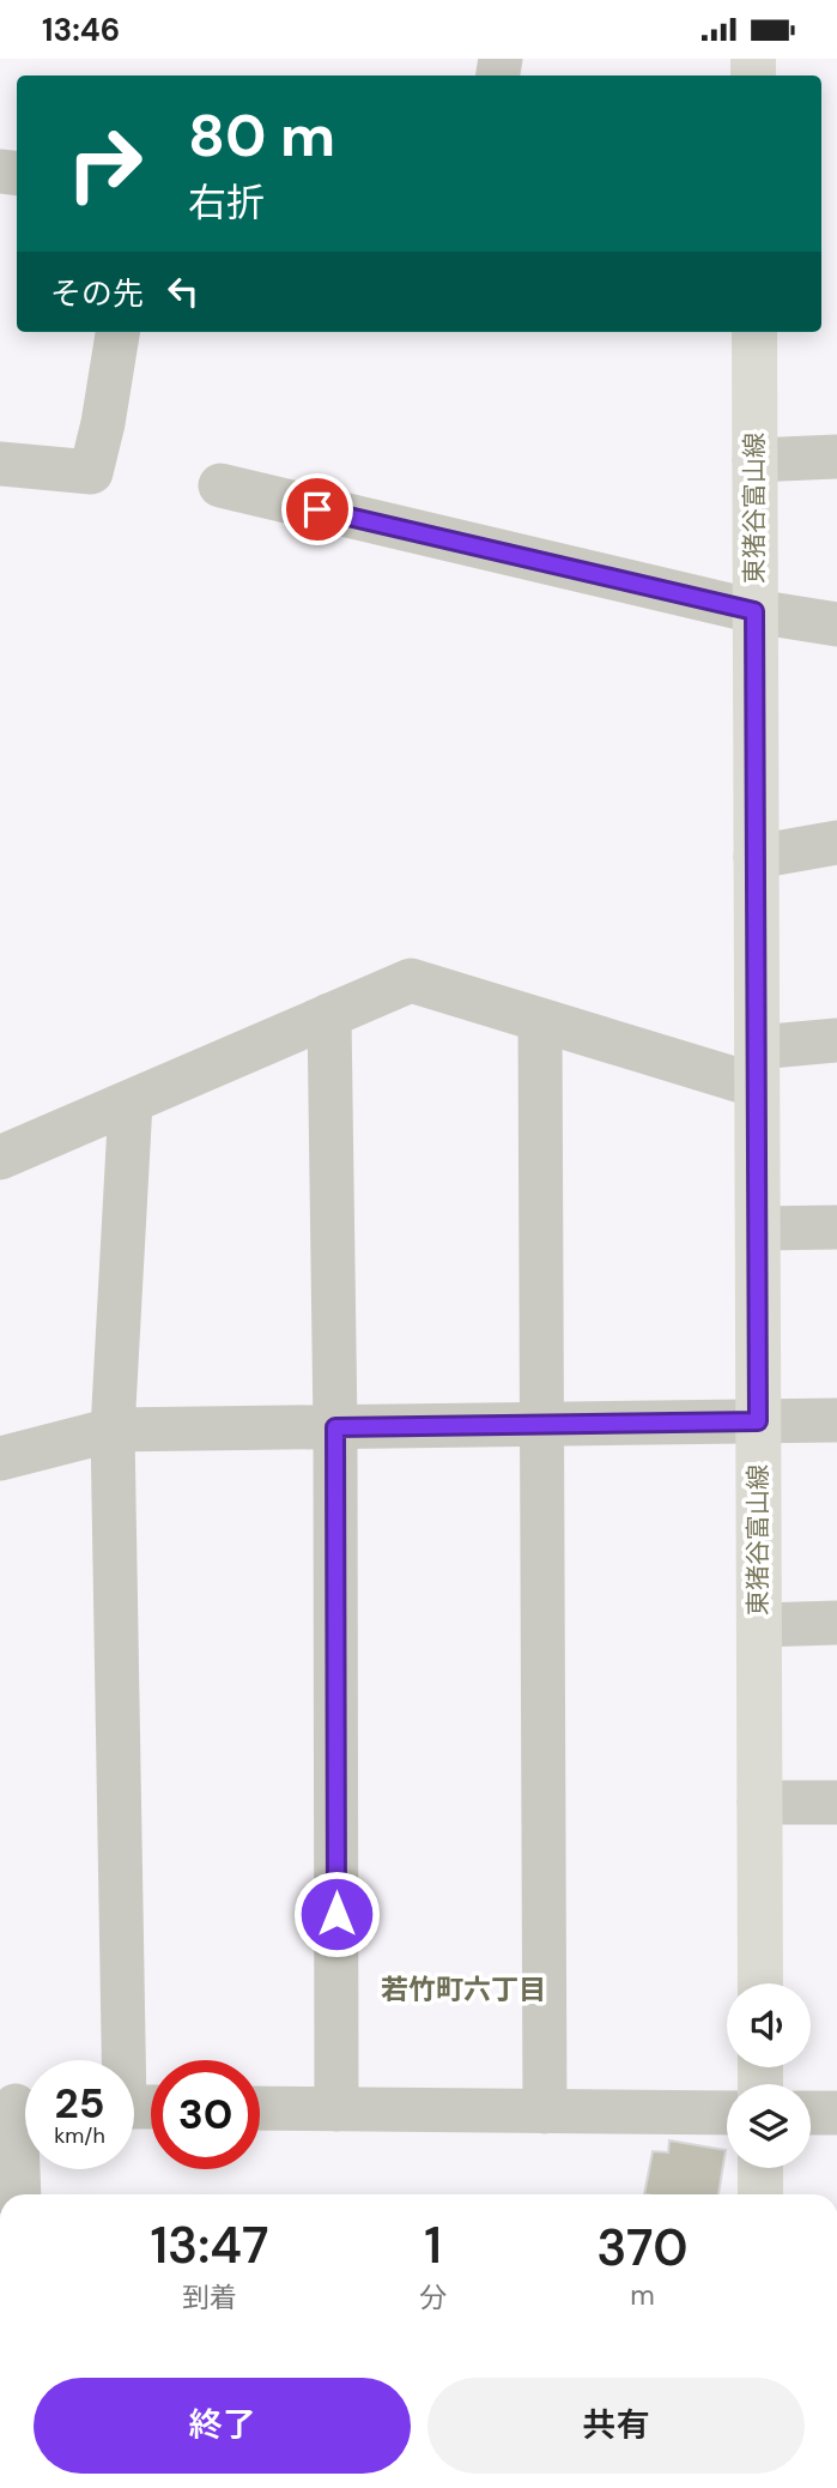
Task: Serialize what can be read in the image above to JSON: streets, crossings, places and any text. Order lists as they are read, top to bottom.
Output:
{
  "streets": {
    "main road": ["東猪谷富山線"]
  },
  "districts": ["若竹町六丁目"],
  "page": {
    "status": "13:46",
    "turn": ["80 m", "右折"],
    "then": "その先",
    "speed": "25 km/h",
    "limit": "30",
    "eta": [
      "13:47",
      "到着",
      "1",
      "分",
      "370",
      "m"
    ],
    "buttons": ["終了", "共有"]
  }
}
